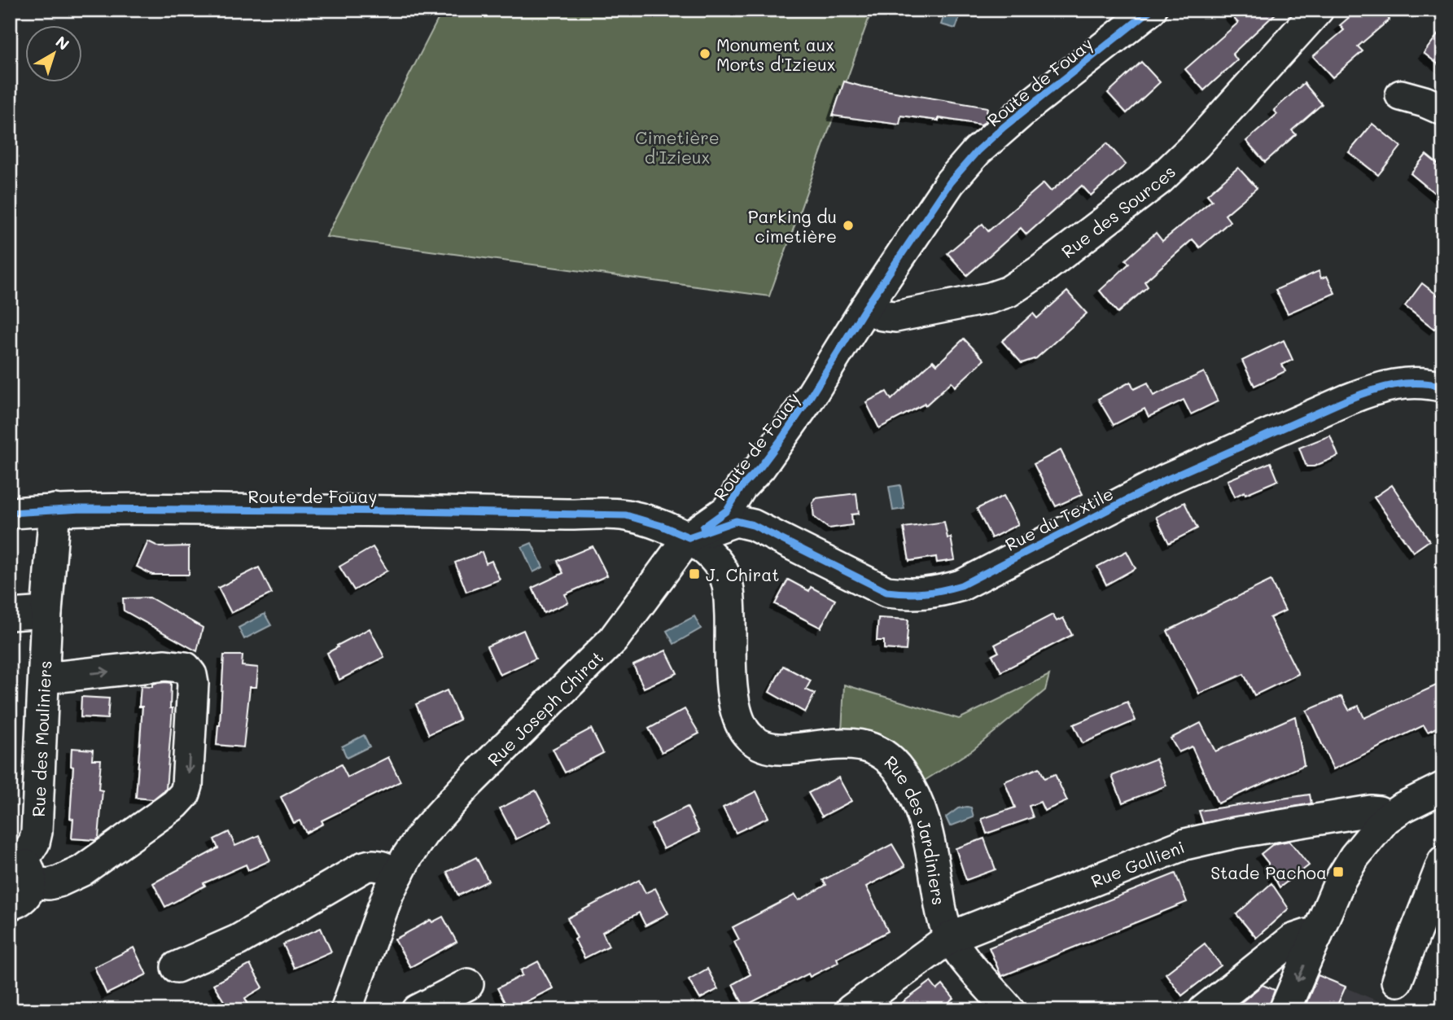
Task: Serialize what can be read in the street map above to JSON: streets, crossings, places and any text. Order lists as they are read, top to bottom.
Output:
{
  "streets": {
    "street": [
      "Route de Fouay",
      "Rue des Sources",
      "Rue du Textile",
      "Rue Joseph Chirat",
      "Rue des Mouliniers",
      "Rue des Jardiniers",
      "Rue Gallieni"
    ]
  },
  "crossings": [
    ["Route de Fouay", "Rue des Sources"],
    ["Route de Fouay", "Rue du Textile"],
    ["Route de Fouay", "Rue Joseph Chirat"],
    ["Route de Fouay", "Rue des Jardiniers"],
    ["Rue du Textile", "Rue Joseph Chirat"],
    ["Rue du Textile", "Rue des Jardiniers"],
    ["Rue Joseph Chirat", "Rue des Jardiniers"],
    ["Rue des Jardiniers", "Rue Gallieni"]
  ],
  "parks": ["Cimetière d'Izieux"],
  "places": {
    "other": ["Monument aux Morts d'Izieux", "Parking du cimetière"],
    "transit": ["J. Chirat", "Stade Pachoa"]
  },
  "north": "top right"
}
